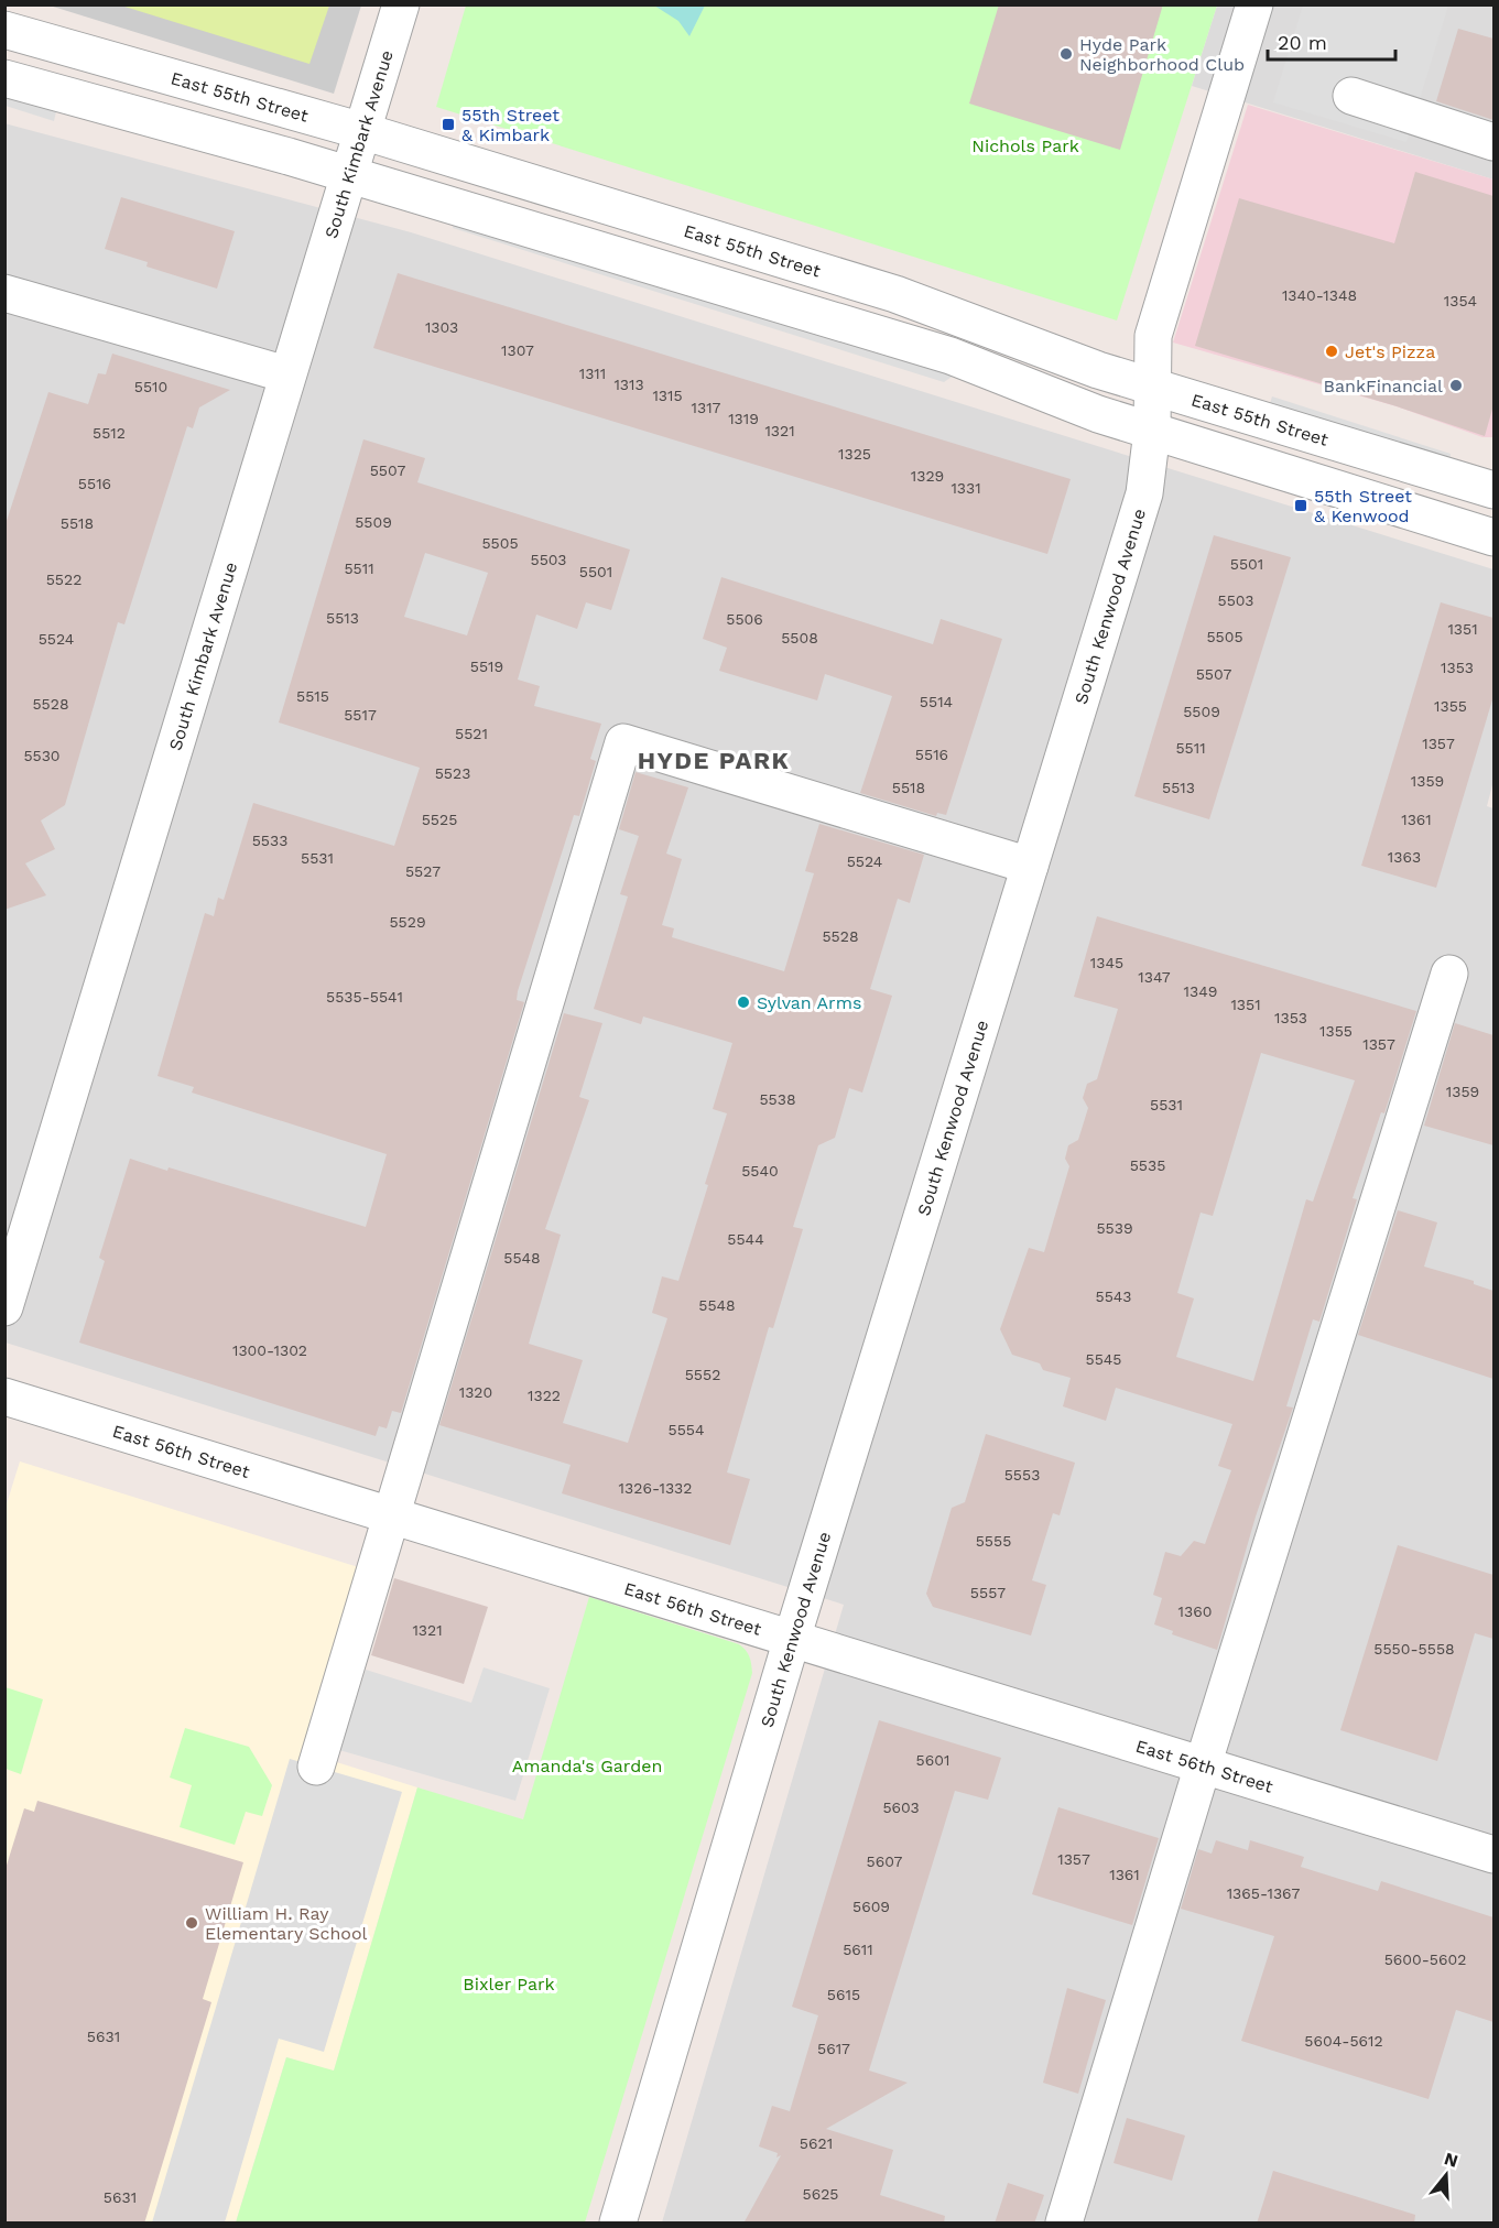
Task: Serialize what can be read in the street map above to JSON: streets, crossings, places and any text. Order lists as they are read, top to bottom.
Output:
{
  "streets": {
    "street": [
      "East 55th Street",
      "South Kimbark Avenue",
      "South Kenwood Avenue",
      "East 56th Street"
    ]
  },
  "crossings": [
    ["East 55th Street", "South Kimbark Avenue"],
    ["East 55th Street", "South Kenwood Avenue"],
    ["South Kenwood Avenue", "East 56th Street"]
  ],
  "districts": ["HYDE PARK"],
  "parks": ["Nichols Park", "Amanda's Garden", "Bixler Park"],
  "places": {
    "other": [
      "Hyde Park Neighborhood Club",
      "Jet's Pizza",
      "BankFinancial",
      "Sylvan Arms",
      "William H. Ray Elementary School"
    ],
    "transit": ["55th Street & Kimbark", "55th Street & Kenwood"]
  },
  "house_numbers": [
    "1340-1348",
    "1354",
    "1303",
    "1307",
    "1311",
    "1313",
    "5510",
    "1315",
    "1317",
    "1319",
    "1321",
    "5512",
    "1325",
    "5507",
    "1329",
    "5516",
    "1331",
    "5509",
    "5518",
    "5505",
    "5503",
    "5501",
    "5511",
    "5501",
    "5522",
    "5503",
    "5513",
    "5506",
    "1351",
    "5505",
    "5508",
    "5524",
    "5519",
    "1353",
    "5507",
    "5515",
    "5514",
    "5528",
    "1355",
    "5509",
    "5517",
    "5521",
    "1357",
    "5511",
    "5516",
    "5530",
    "5523",
    "1359",
    "5518",
    "5513",
    "5525",
    "1361",
    "5533",
    "1363",
    "5531",
    "5524",
    "5527",
    "5529",
    "5528",
    "1345",
    "1347",
    "1349",
    "5535-5541",
    "1351",
    "1353",
    "1355",
    "1357",
    "1359",
    "5538",
    "5531",
    "5535",
    "5540",
    "5539",
    "5544",
    "5548",
    "5543",
    "5548",
    "1300-1302",
    "5545",
    "5552",
    "1320",
    "1322",
    "5554",
    "5553",
    "1326-1332",
    "5555",
    "5557",
    "1360",
    "1321",
    "5550-5558",
    "5601",
    "5603",
    "1357",
    "5607",
    "1361",
    "1365-1367",
    "5609",
    "5611",
    "5600-5602",
    "5615",
    "5631",
    "5604-5612",
    "5617",
    "5621",
    "5625",
    "5631"
  ],
  "scale_bar": "20 m",
  "north": "top"
}
